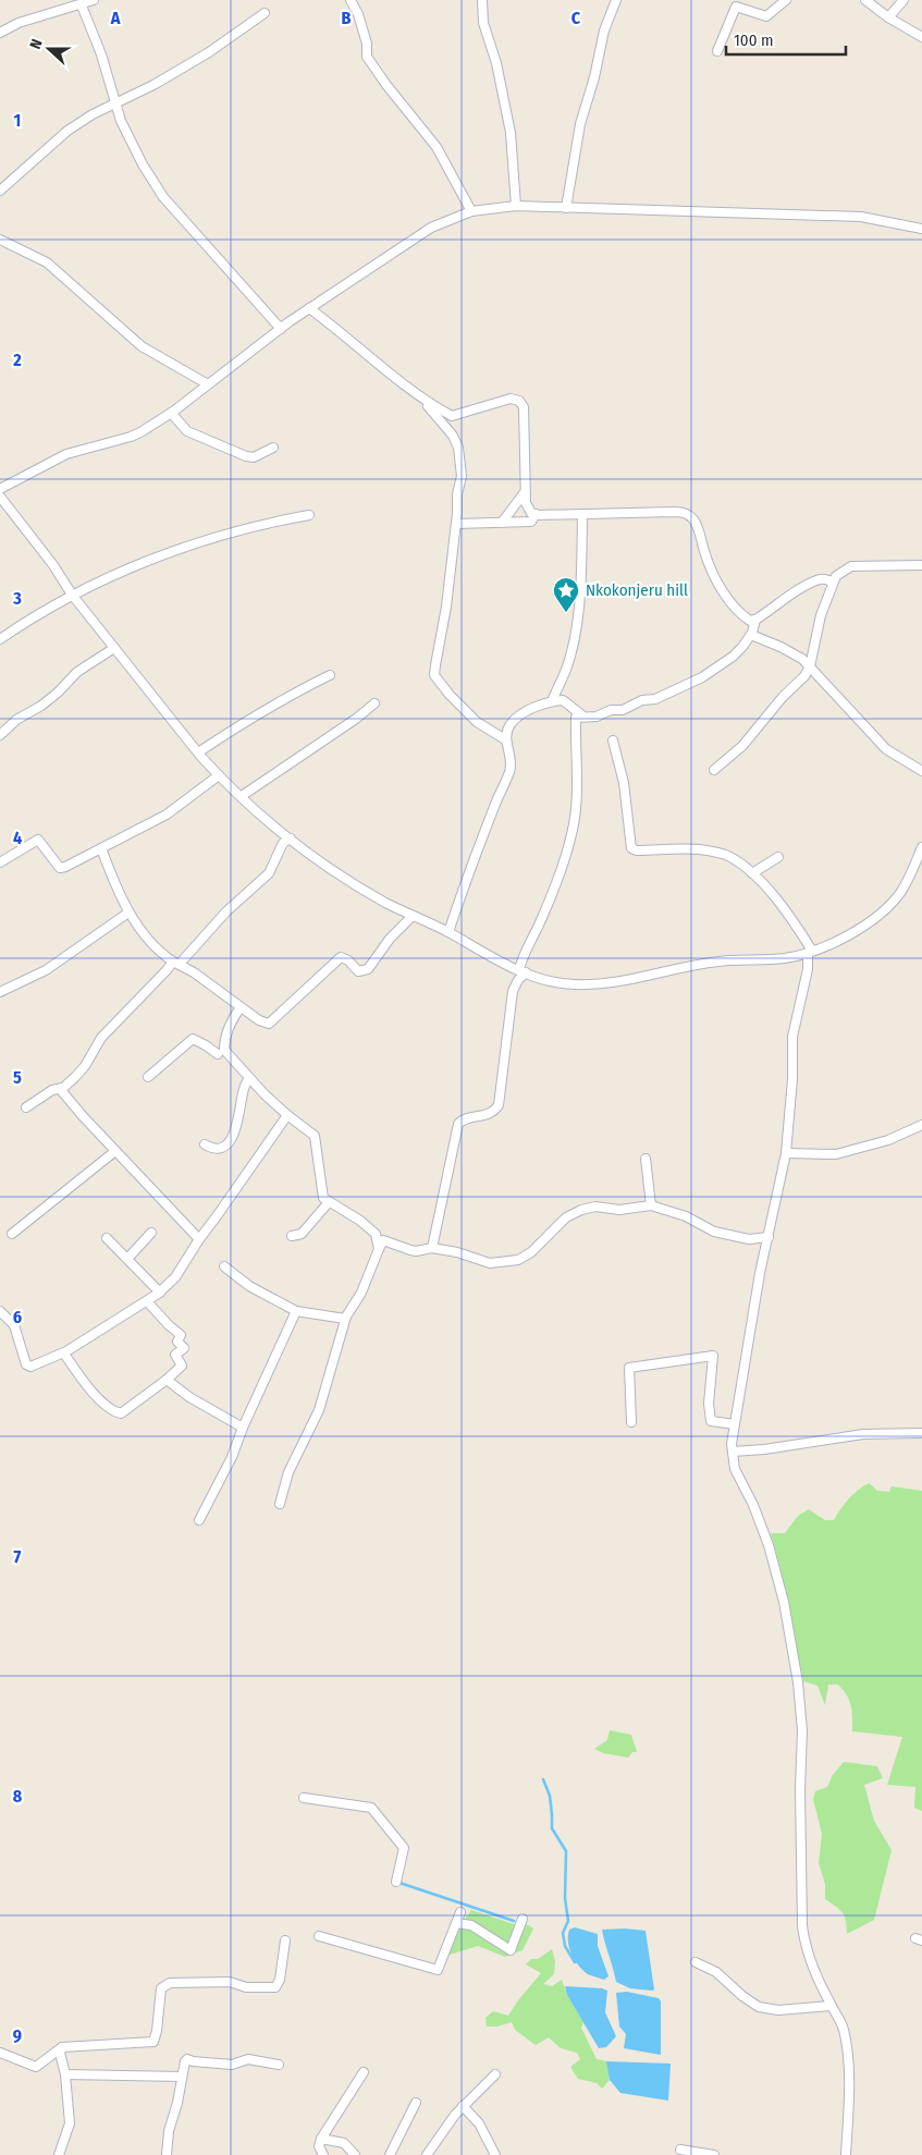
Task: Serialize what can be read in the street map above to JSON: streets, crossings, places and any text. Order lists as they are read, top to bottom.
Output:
{
  "places": {
    "place": ["Nkokonjeru hill"]
  },
  "scale_bar": "100 m",
  "north": "left",
  "grid": {
    "columns": ["A", "B", "C"],
    "rows": [
      "1",
      "2",
      "3",
      "4",
      "5",
      "6",
      "7",
      "8",
      "9"
    ]
  }
}
